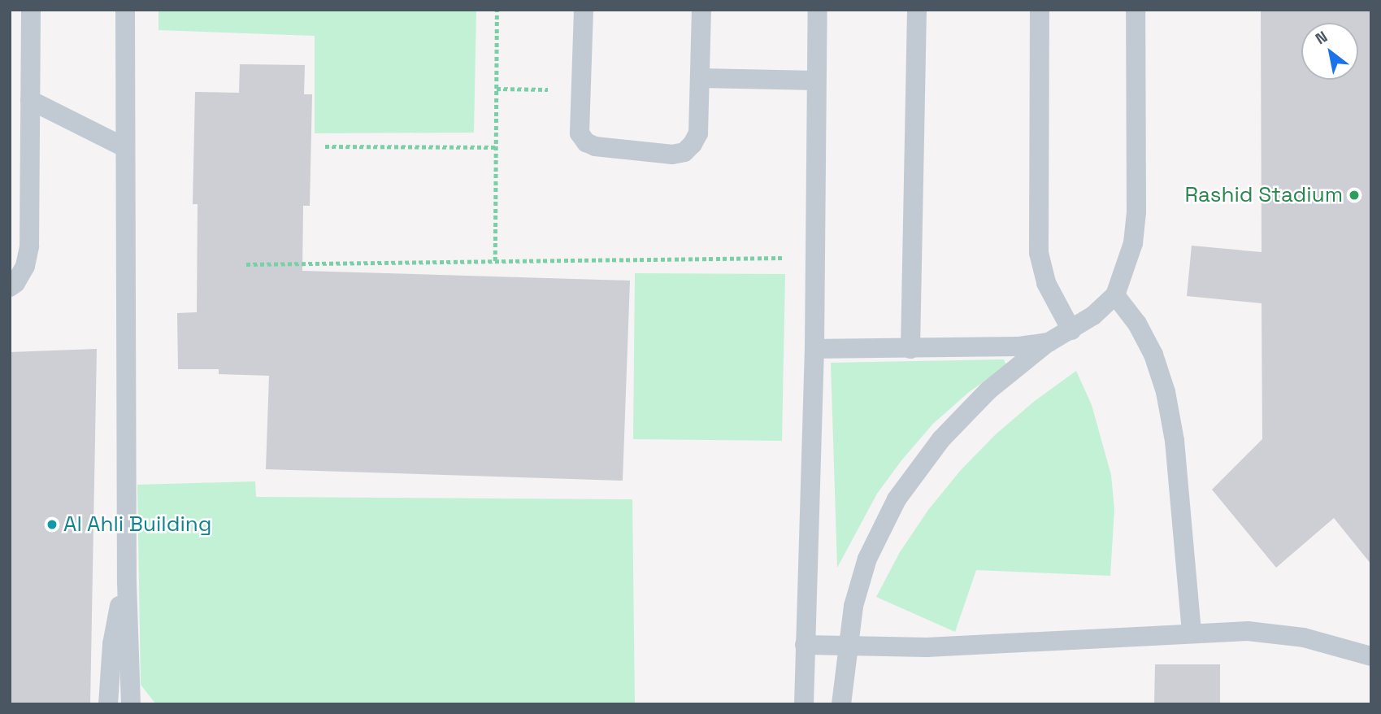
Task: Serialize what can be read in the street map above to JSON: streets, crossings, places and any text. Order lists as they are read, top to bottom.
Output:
{
  "places": ["Rashid Stadium", "Al Ahli Building"],
  "north": "top left"
}
